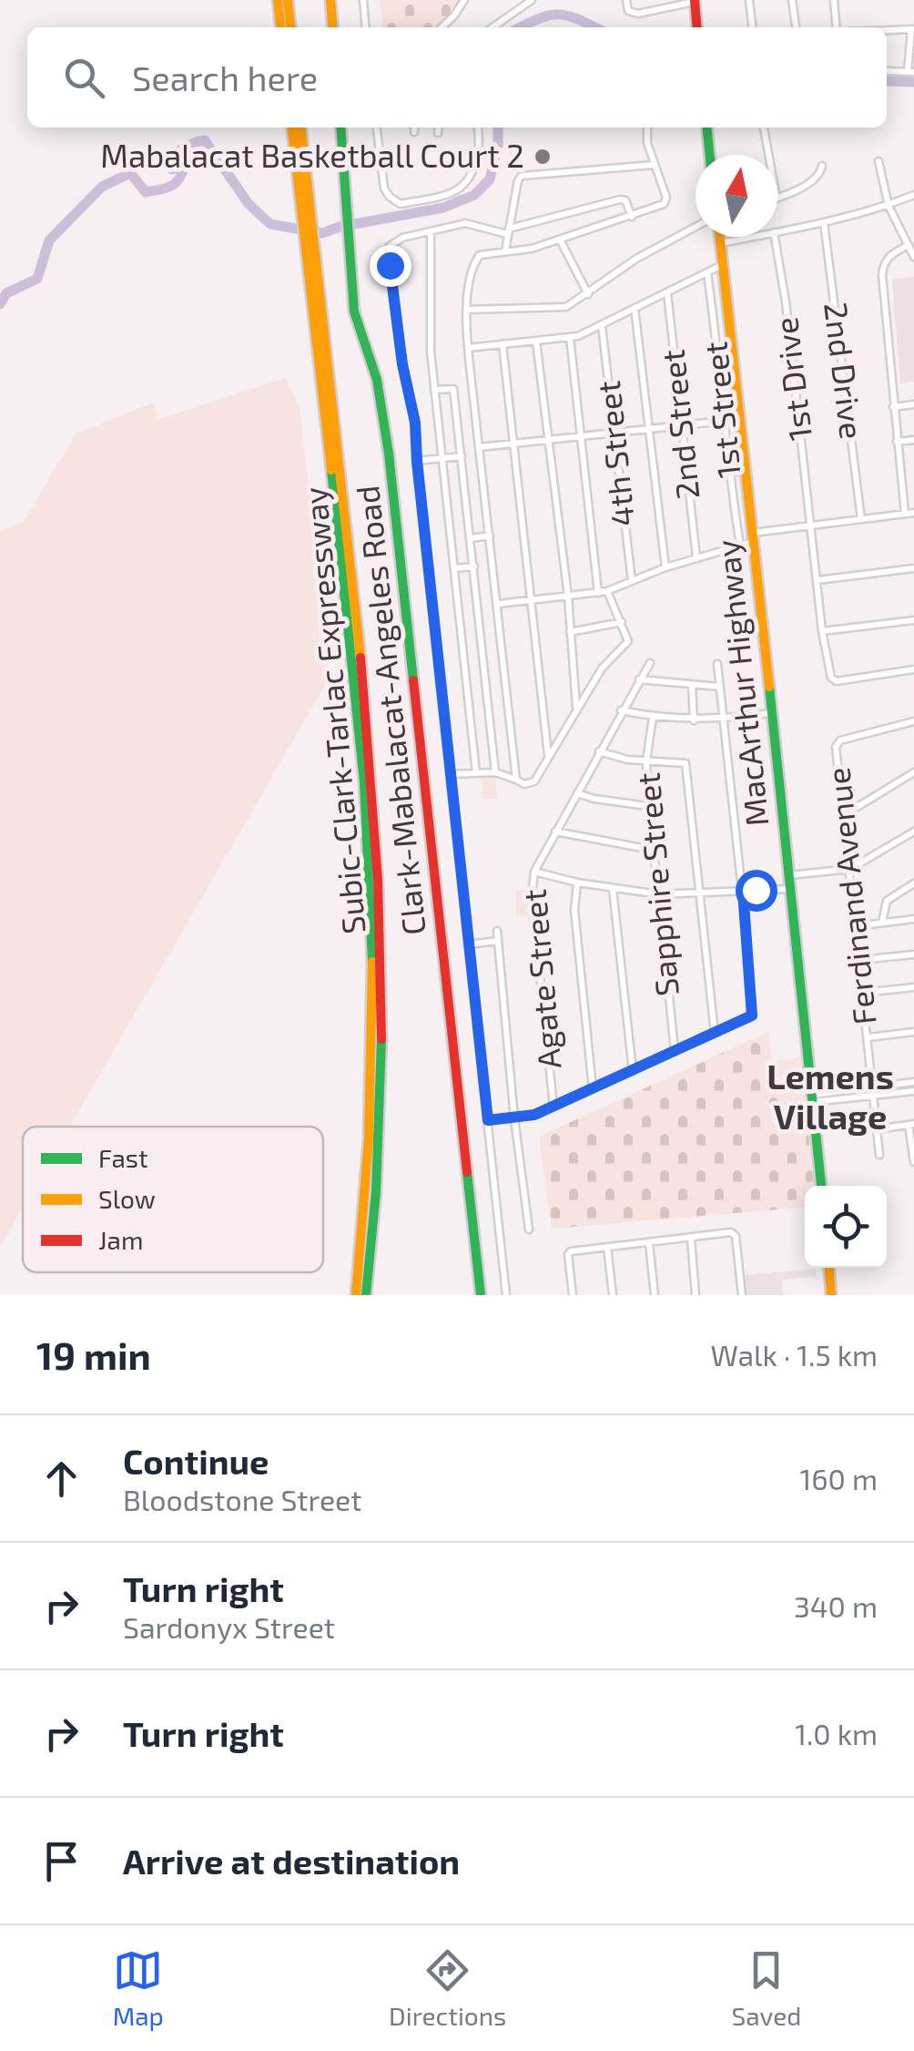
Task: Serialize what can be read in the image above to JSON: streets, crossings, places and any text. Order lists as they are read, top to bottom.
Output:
{
  "streets": {
    "main road": ["MacArthur Highway", "Subic-Clark-Tarlac Expressway", "Clark-Mabalacat-Angeles Road"],
    "street": [
      "2nd Drive",
      "1st Drive",
      "1st Street",
      "2nd Street",
      "4th Street",
      "Sapphire Street",
      "Ferdinand Avenue",
      "Agate Street"
    ]
  },
  "districts": ["Lemens Village"],
  "places": ["Mabalacat Basketball Court 2"],
  "legend": ["Fast", "Slow", "Jam"],
  "north": "top",
  "page": {
    "search": "Search here",
    "heading": ["19 min", "Walk · 1.5 km"],
    "list": [
      ["Continue", "Bloodstone Street", "160 m"],
      ["Turn right", "Sardonyx Street", "340 m"],
      ["Turn right", "1.0 km"],
      "Arrive at destination"
    ],
    "nav": ["Map", "Directions", "Saved"]
  }
}
